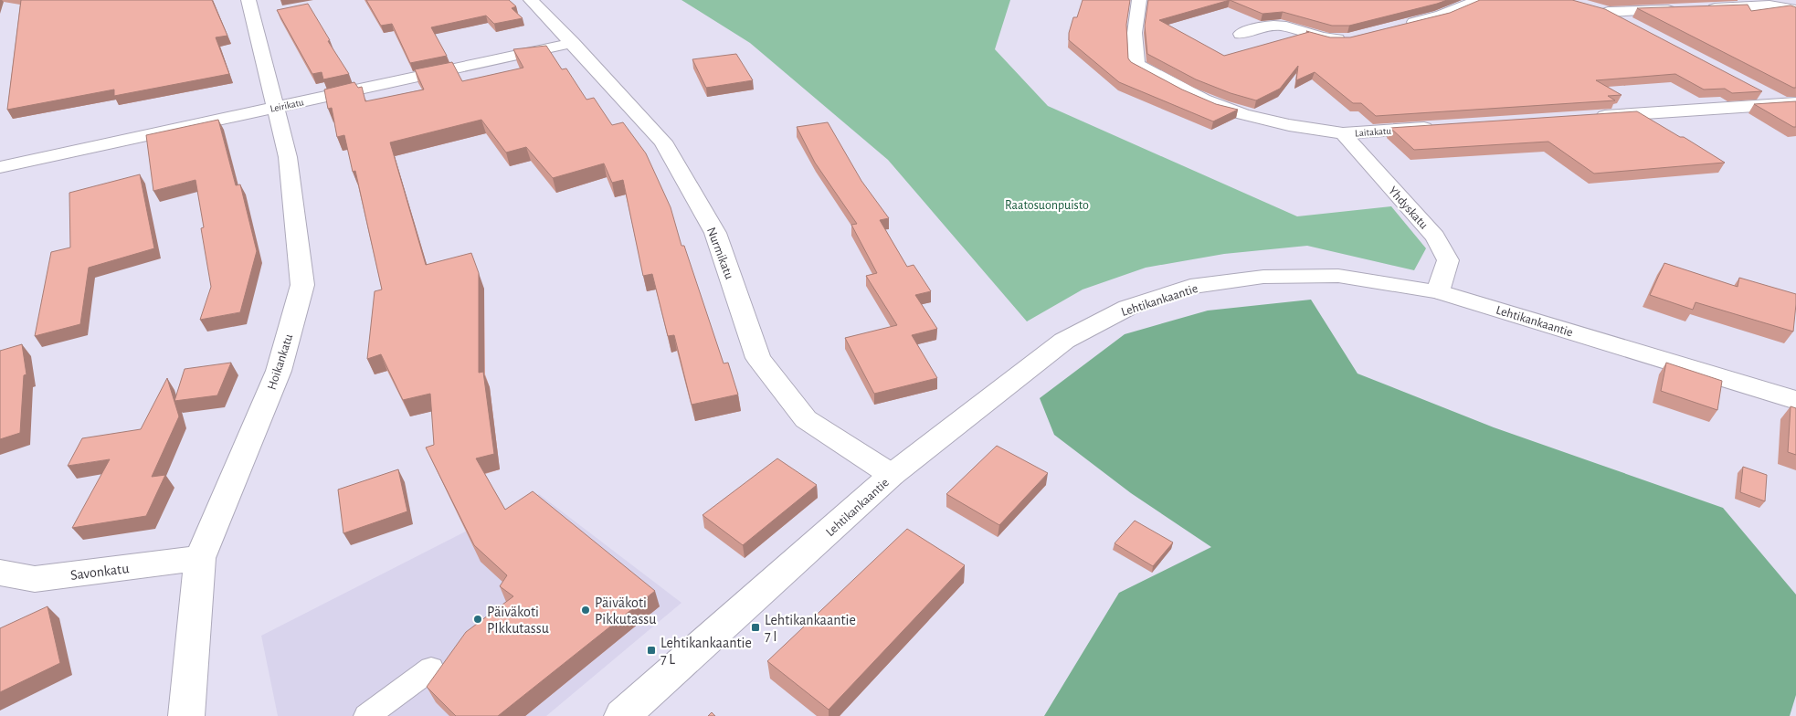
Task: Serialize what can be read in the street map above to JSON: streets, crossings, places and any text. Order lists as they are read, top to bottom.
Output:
{
  "streets": {
    "street": [
      "Leirikatu",
      "Laitakatu",
      "Yhdyskatu",
      "Nurmikatu",
      "Lehtikankaantie",
      "Hoikankatu",
      "Savonkatu"
    ]
  },
  "crossings": [
    ["Leirikatu", "Nurmikatu"],
    ["Leirikatu", "Hoikankatu"],
    ["Laitakatu", "Yhdyskatu"],
    ["Yhdyskatu", "Lehtikankaantie"],
    ["Nurmikatu", "Lehtikankaantie"],
    ["Hoikankatu", "Savonkatu"]
  ],
  "parks": ["Raatosuonpuisto"],
  "places": {
    "other": ["Päiväkoti Pikkutassu", "Päiväkoti PIkkutassu"],
    "transit": ["Lehtikankaantie 7 I", "Lehtikankaantie 7 L"]
  }
}
